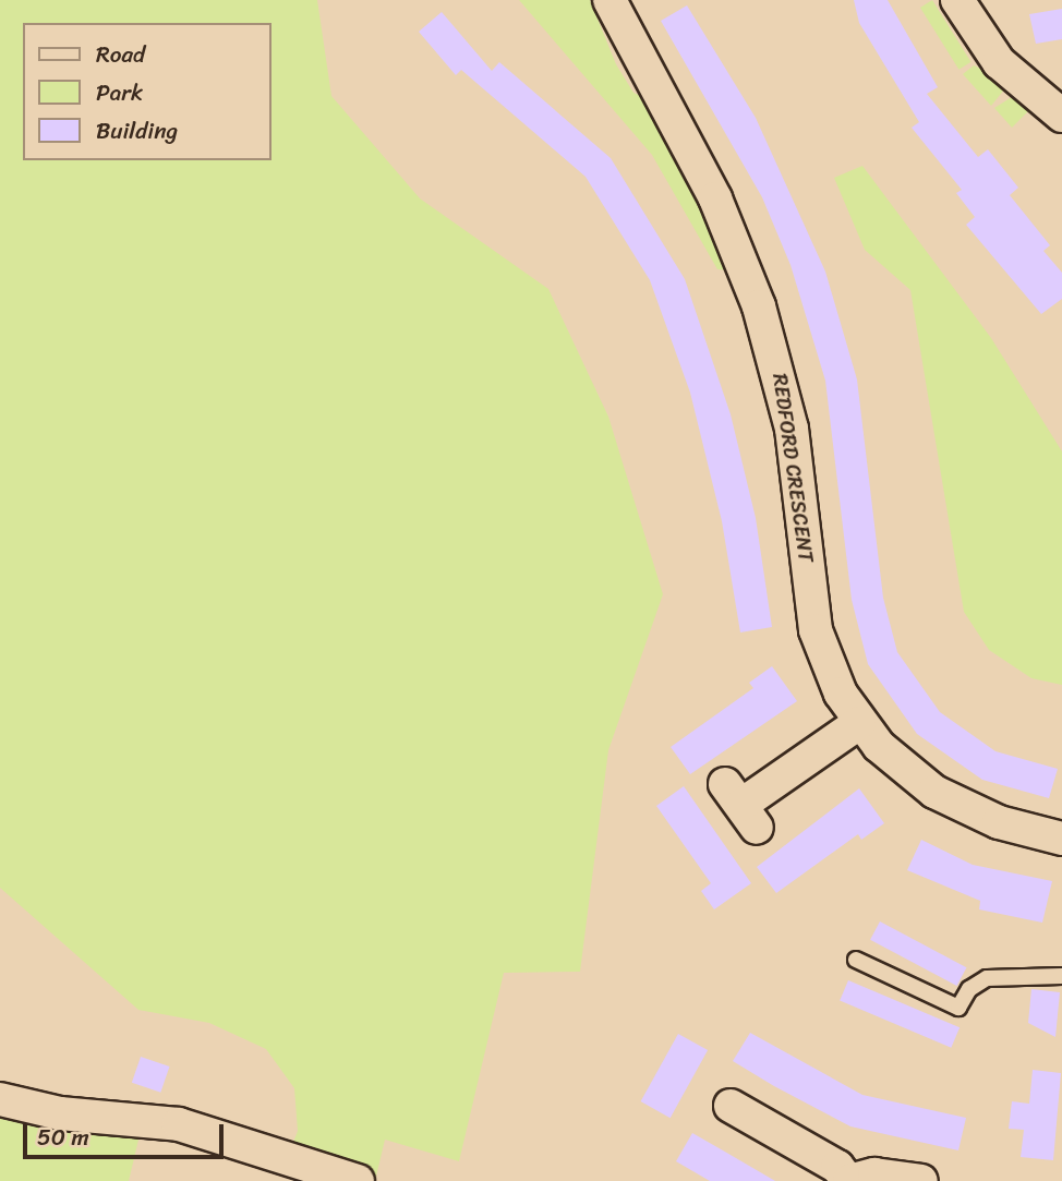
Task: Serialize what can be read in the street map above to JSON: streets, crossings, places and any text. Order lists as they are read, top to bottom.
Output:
{
  "streets": {
    "street": ["REDFORD CRESCENT"]
  },
  "legend": ["Road", "Park", "Building"],
  "scale_bar": "50 m"
}
